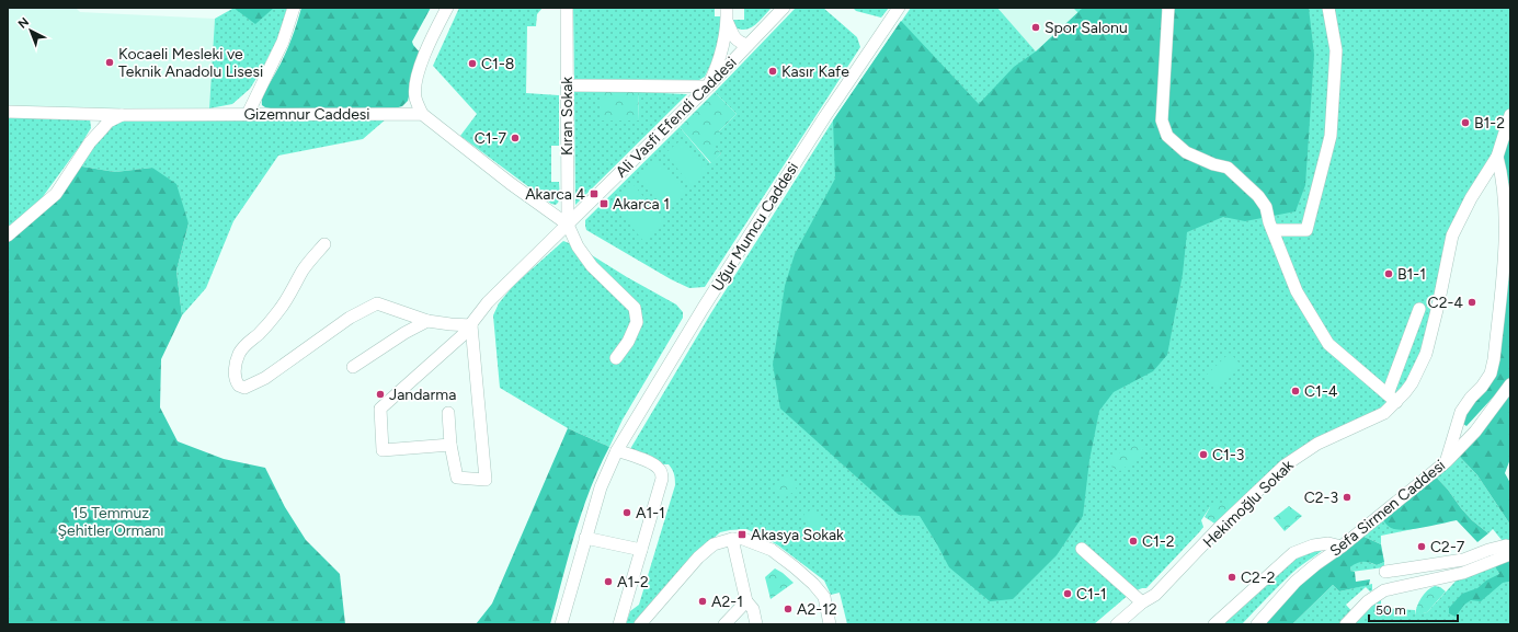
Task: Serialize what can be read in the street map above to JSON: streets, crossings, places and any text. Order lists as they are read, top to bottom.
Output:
{
  "streets": {
    "street": [
      "Gizemnur Caddesi",
      "Kıran Sokak",
      "Ali Vasfi Efendi Caddesi",
      "Uğur Mumcu Caddesi",
      "Hekimoğlu Sokak",
      "Sefa Sirmen Caddesi"
    ]
  },
  "crossings": [
    ["Kıran Sokak", "Ali Vasfi Efendi Caddesi"]
  ],
  "parks": ["15 Temmuz Şehitler Ormanı"],
  "places": {
    "other": [
      "Spor Salonu",
      "Kocaeli Mesleki ve Teknik Anadolu Lisesi",
      "C1-8",
      "Kasır Kafe",
      "B1-2",
      "C1-7",
      "B1-1",
      "C2-4",
      "C1-4",
      "Jandarma",
      "C1-3",
      "C2-3",
      "A1-1",
      "C1-2",
      "C2-7",
      "C2-2",
      "A1-2",
      "C1-1",
      "A2-1",
      "A2-12"
    ],
    "transit": ["Akarca 4", "Akarca 1", "Akasya Sokak"]
  },
  "scale_bar": "50 m",
  "north": "top left"
}
